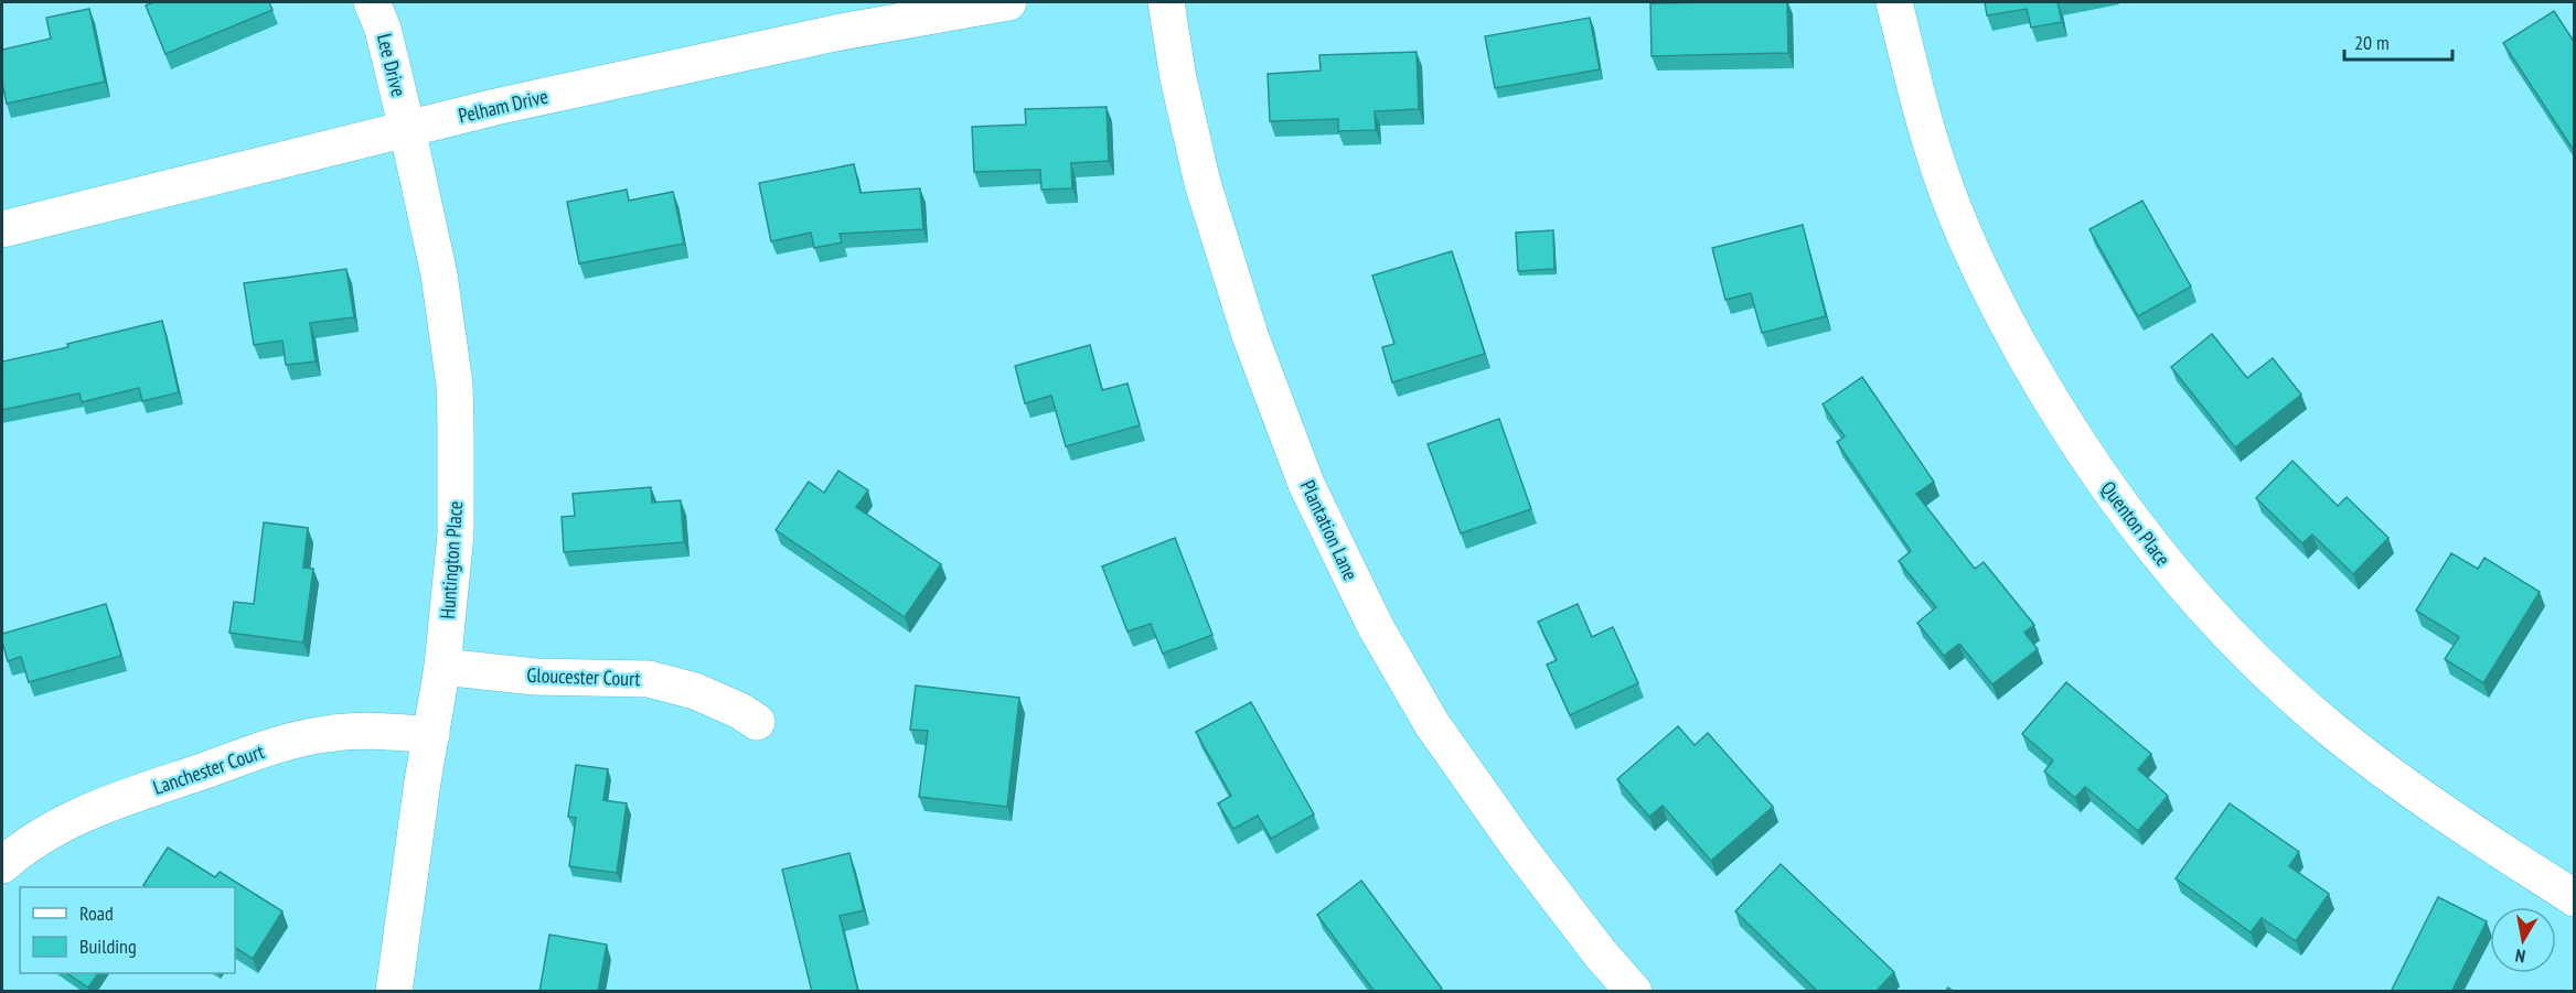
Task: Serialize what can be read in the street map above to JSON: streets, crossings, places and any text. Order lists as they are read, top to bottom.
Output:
{
  "streets": {
    "street": [
      "Lee Drive",
      "Pelham Drive",
      "Quenton Place",
      "Plantation Lane",
      "Huntington Place",
      "Gloucester Court",
      "Lanchester Court"
    ]
  },
  "crossings": [
    ["Lee Drive", "Pelham Drive"],
    ["Lee Drive", "Huntington Place"],
    ["Pelham Drive", "Huntington Place"],
    ["Huntington Place", "Gloucester Court"],
    ["Huntington Place", "Lanchester Court"]
  ],
  "legend": ["Road", "Building"],
  "scale_bar": "20 m",
  "north": "bottom"
}
